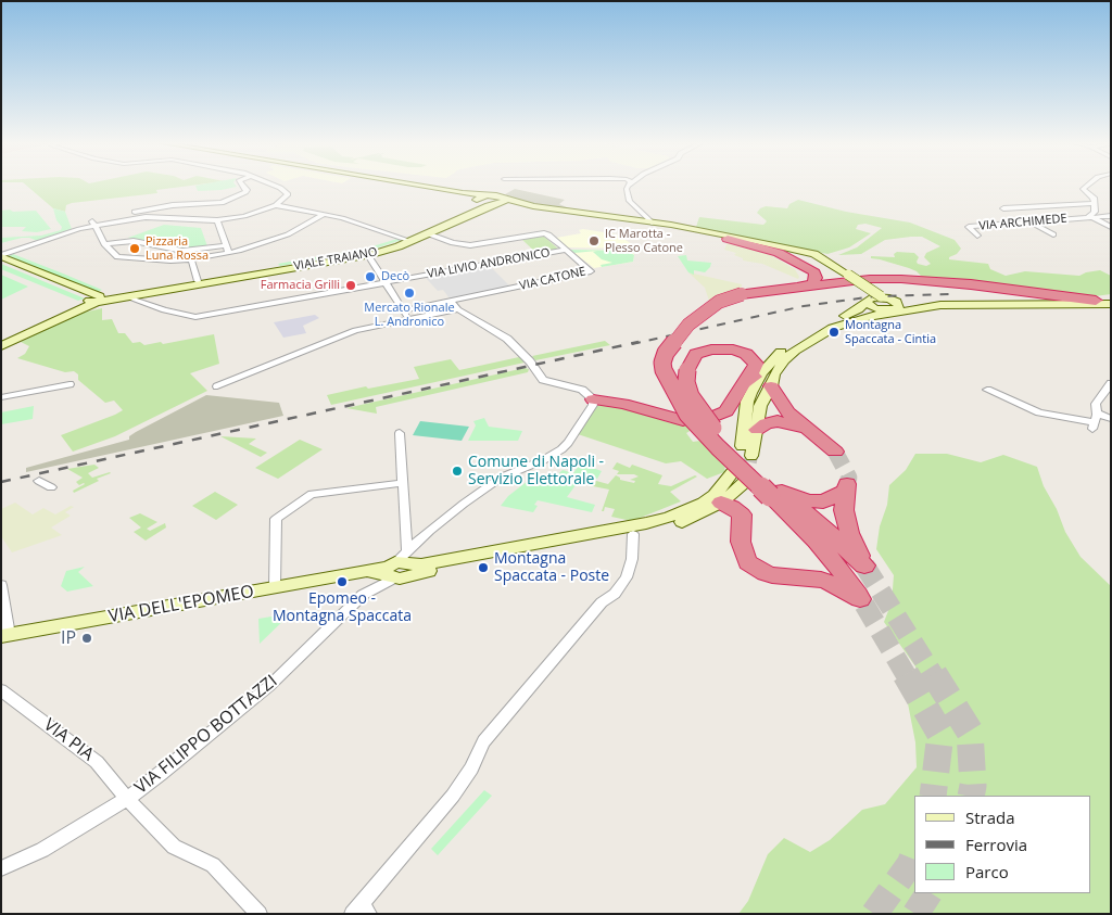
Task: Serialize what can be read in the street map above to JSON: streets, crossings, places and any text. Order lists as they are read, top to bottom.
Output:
{
  "streets": {
    "main road": ["VIALE TRAIANO", "VIA DELL'EPOMEO"],
    "street": [
      "VIA ARCHIMEDE",
      "VIA LIVIO ANDRONICO",
      "VIA CATONE",
      "VIA FILIPPO BOTTAZZI",
      "VIA PIA"
    ]
  },
  "crossings": [
    ["VIALE TRAIANO", "VIA LIVIO ANDRONICO"],
    ["VIALE TRAIANO", "VIA CATONE"],
    ["VIA LIVIO ANDRONICO", "VIA CATONE"],
    ["VIA DELL'EPOMEO", "VIA FILIPPO BOTTAZZI"],
    ["VIA FILIPPO BOTTAZZI", "VIA PIA"]
  ],
  "places": [
    "IC Marotta - Plesso Catone",
    "Pizzaria Luna Rossa",
    "Decò",
    "Farmacia Grilli",
    "Mercato Rionale L. Andronico",
    "Montagna Spaccata - Cintia",
    "Comune di Napoli - Servizio Elettorale",
    "Montagna Spaccata - Poste",
    "Epomeo - Montagna Spaccata",
    "IP"
  ],
  "legend": ["Strada", "Ferrovia", "Parco"]
}
